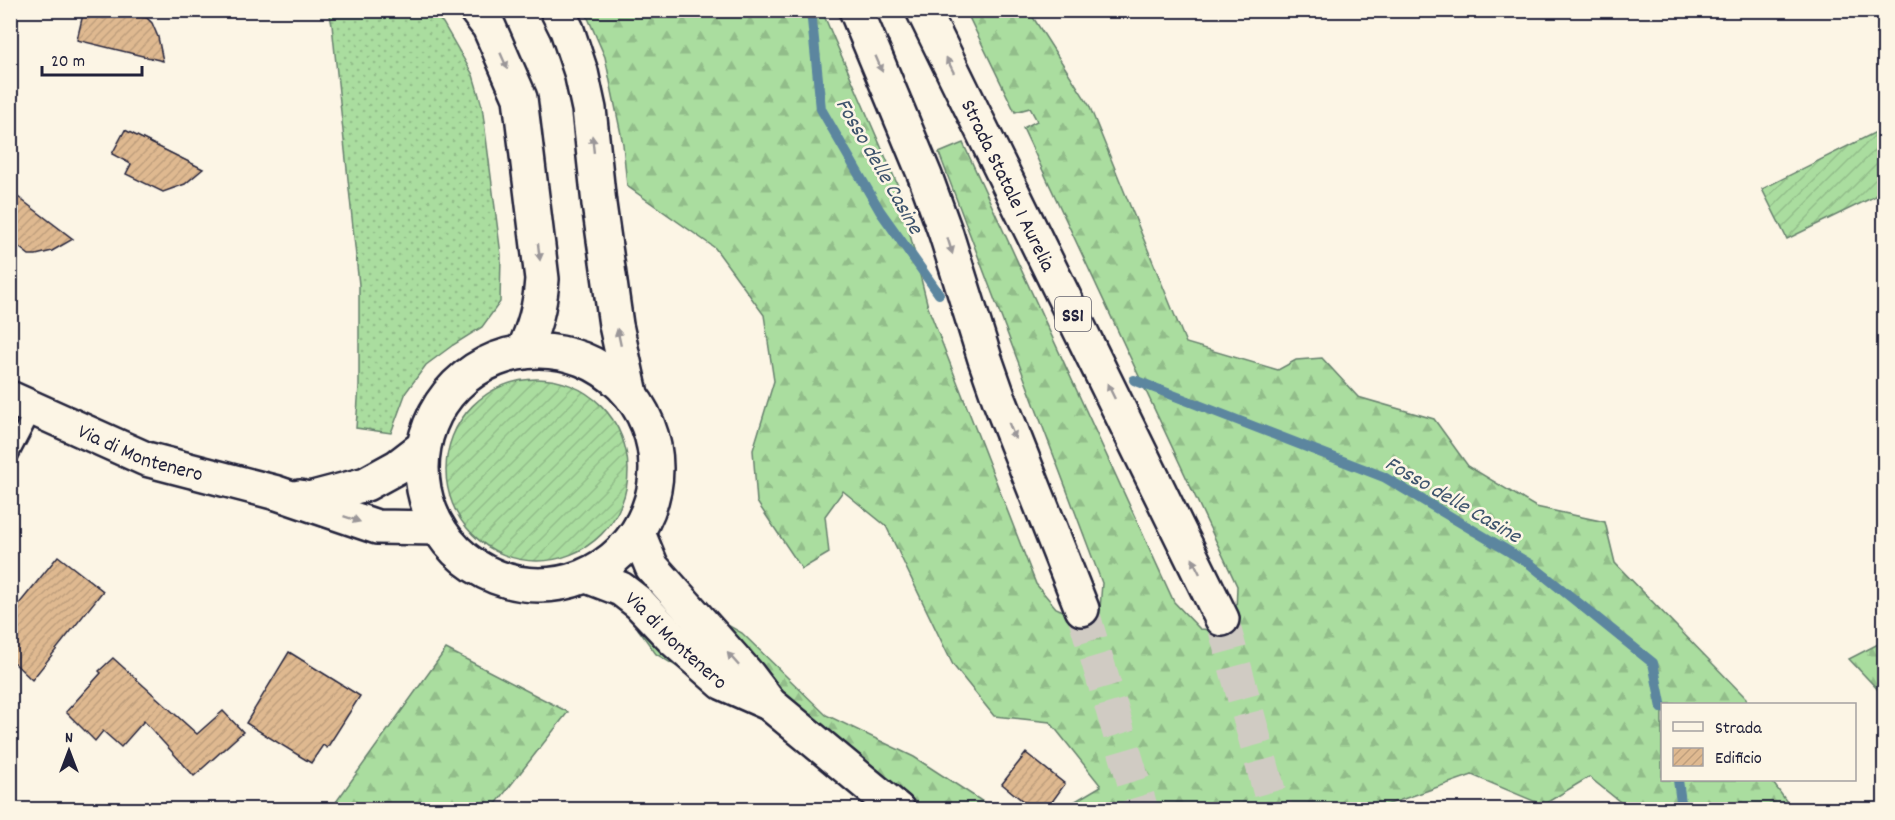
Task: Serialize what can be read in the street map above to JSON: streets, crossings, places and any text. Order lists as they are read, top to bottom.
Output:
{
  "streets": {
    "main road": ["Strada Statale 1 Aurelia", "SS1", "Via di Montenero"]
  },
  "water": ["Fosso delle Casine"],
  "legend": ["Strada", "Edificio"],
  "scale_bar": "20 m",
  "north": "top"
}
